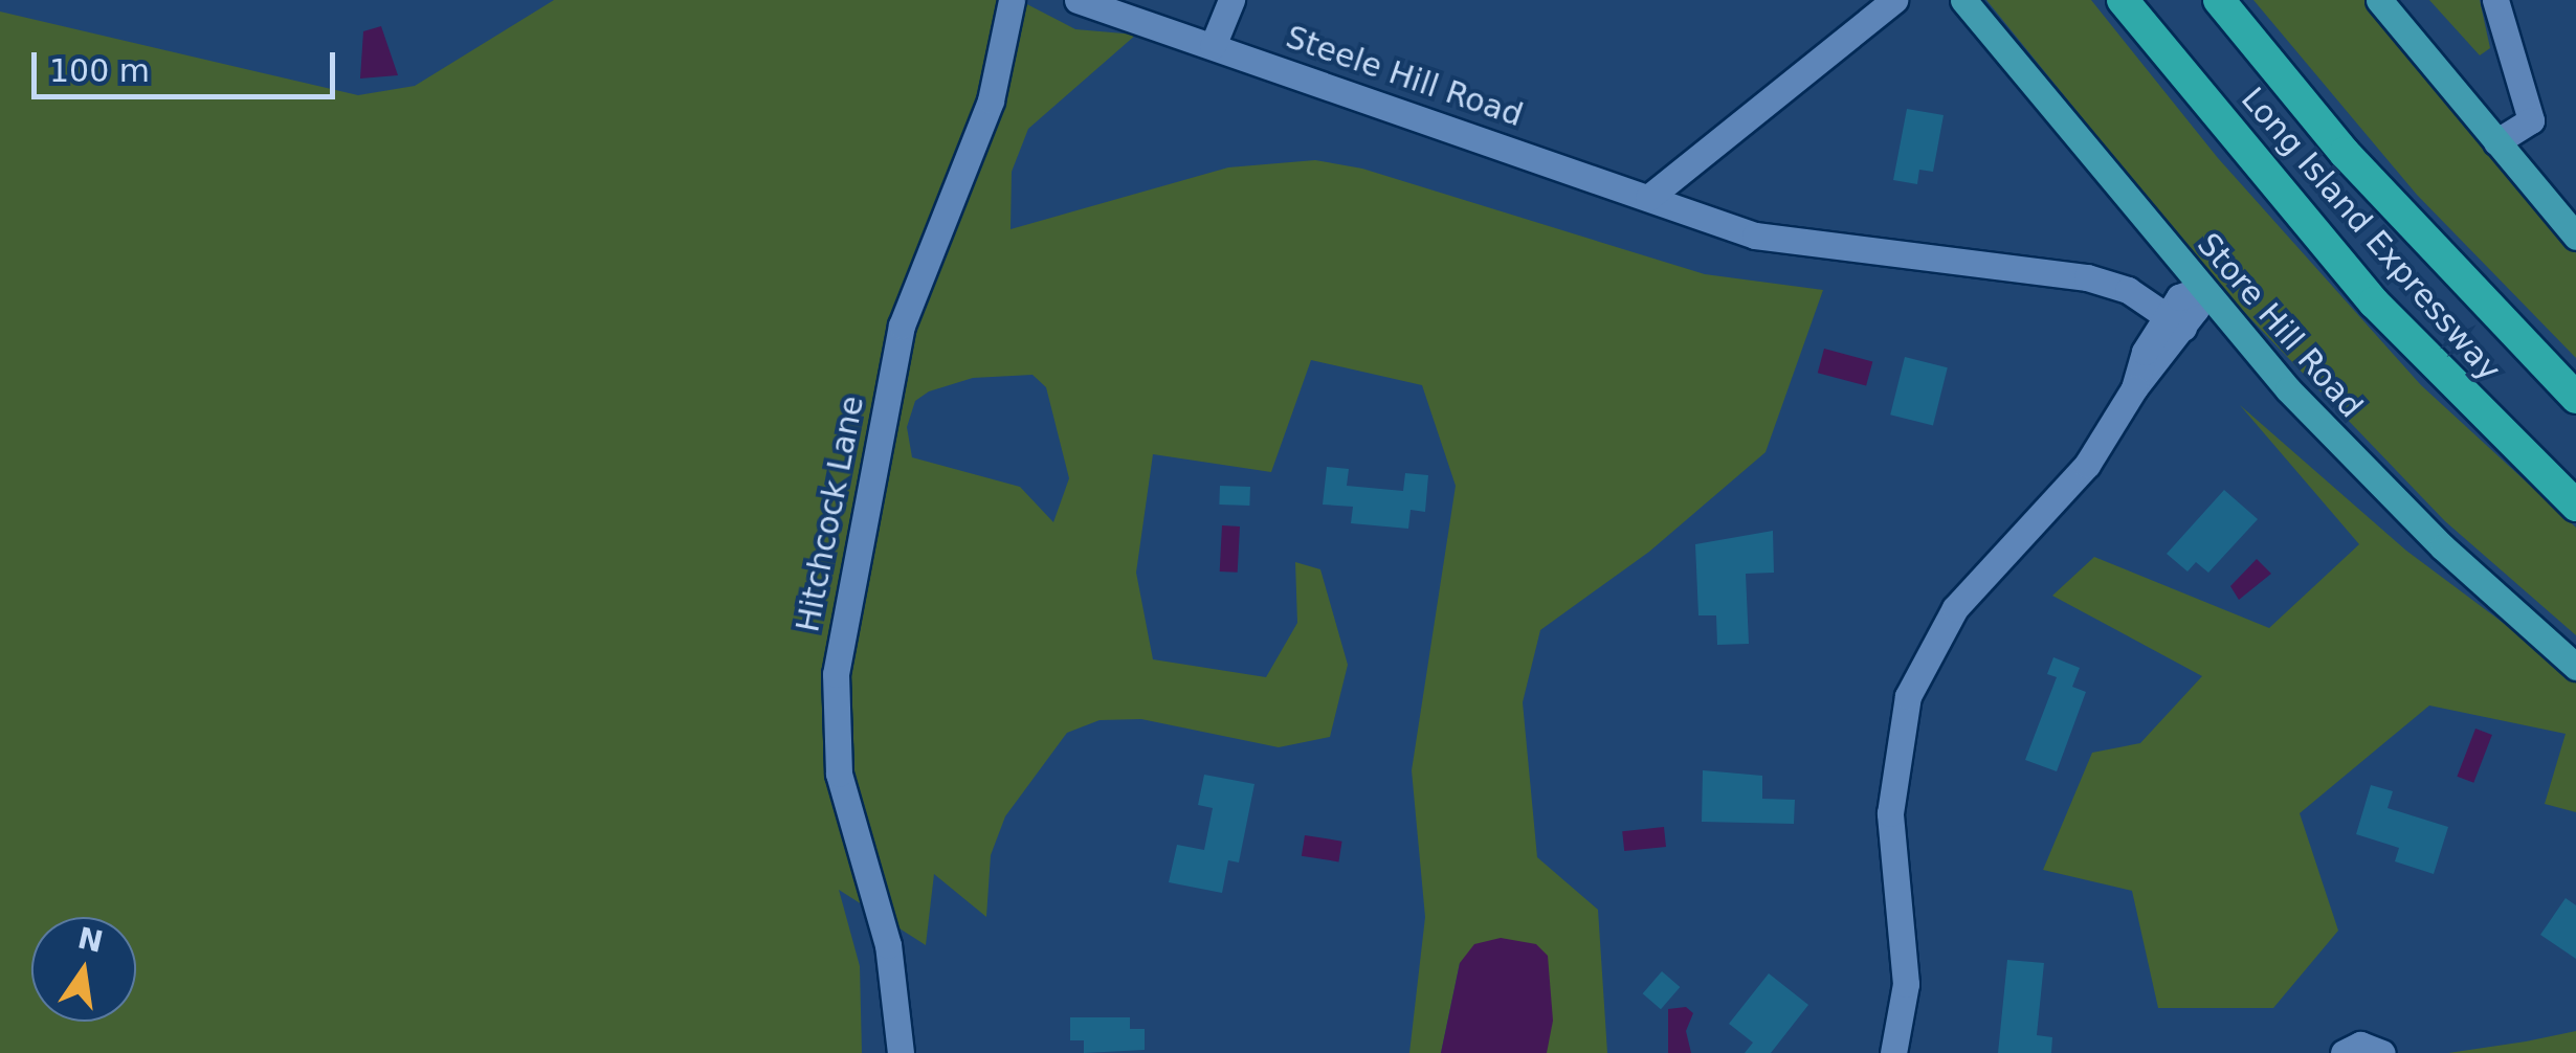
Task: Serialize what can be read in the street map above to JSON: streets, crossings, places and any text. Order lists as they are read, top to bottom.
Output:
{
  "streets": {
    "highway": ["Long Island Expressway"],
    "main road": ["Store Hill Road"],
    "street": ["Steele Hill Road", "Hitchcock Lane"]
  },
  "scale_bar": "100 m",
  "north": "top"
}
